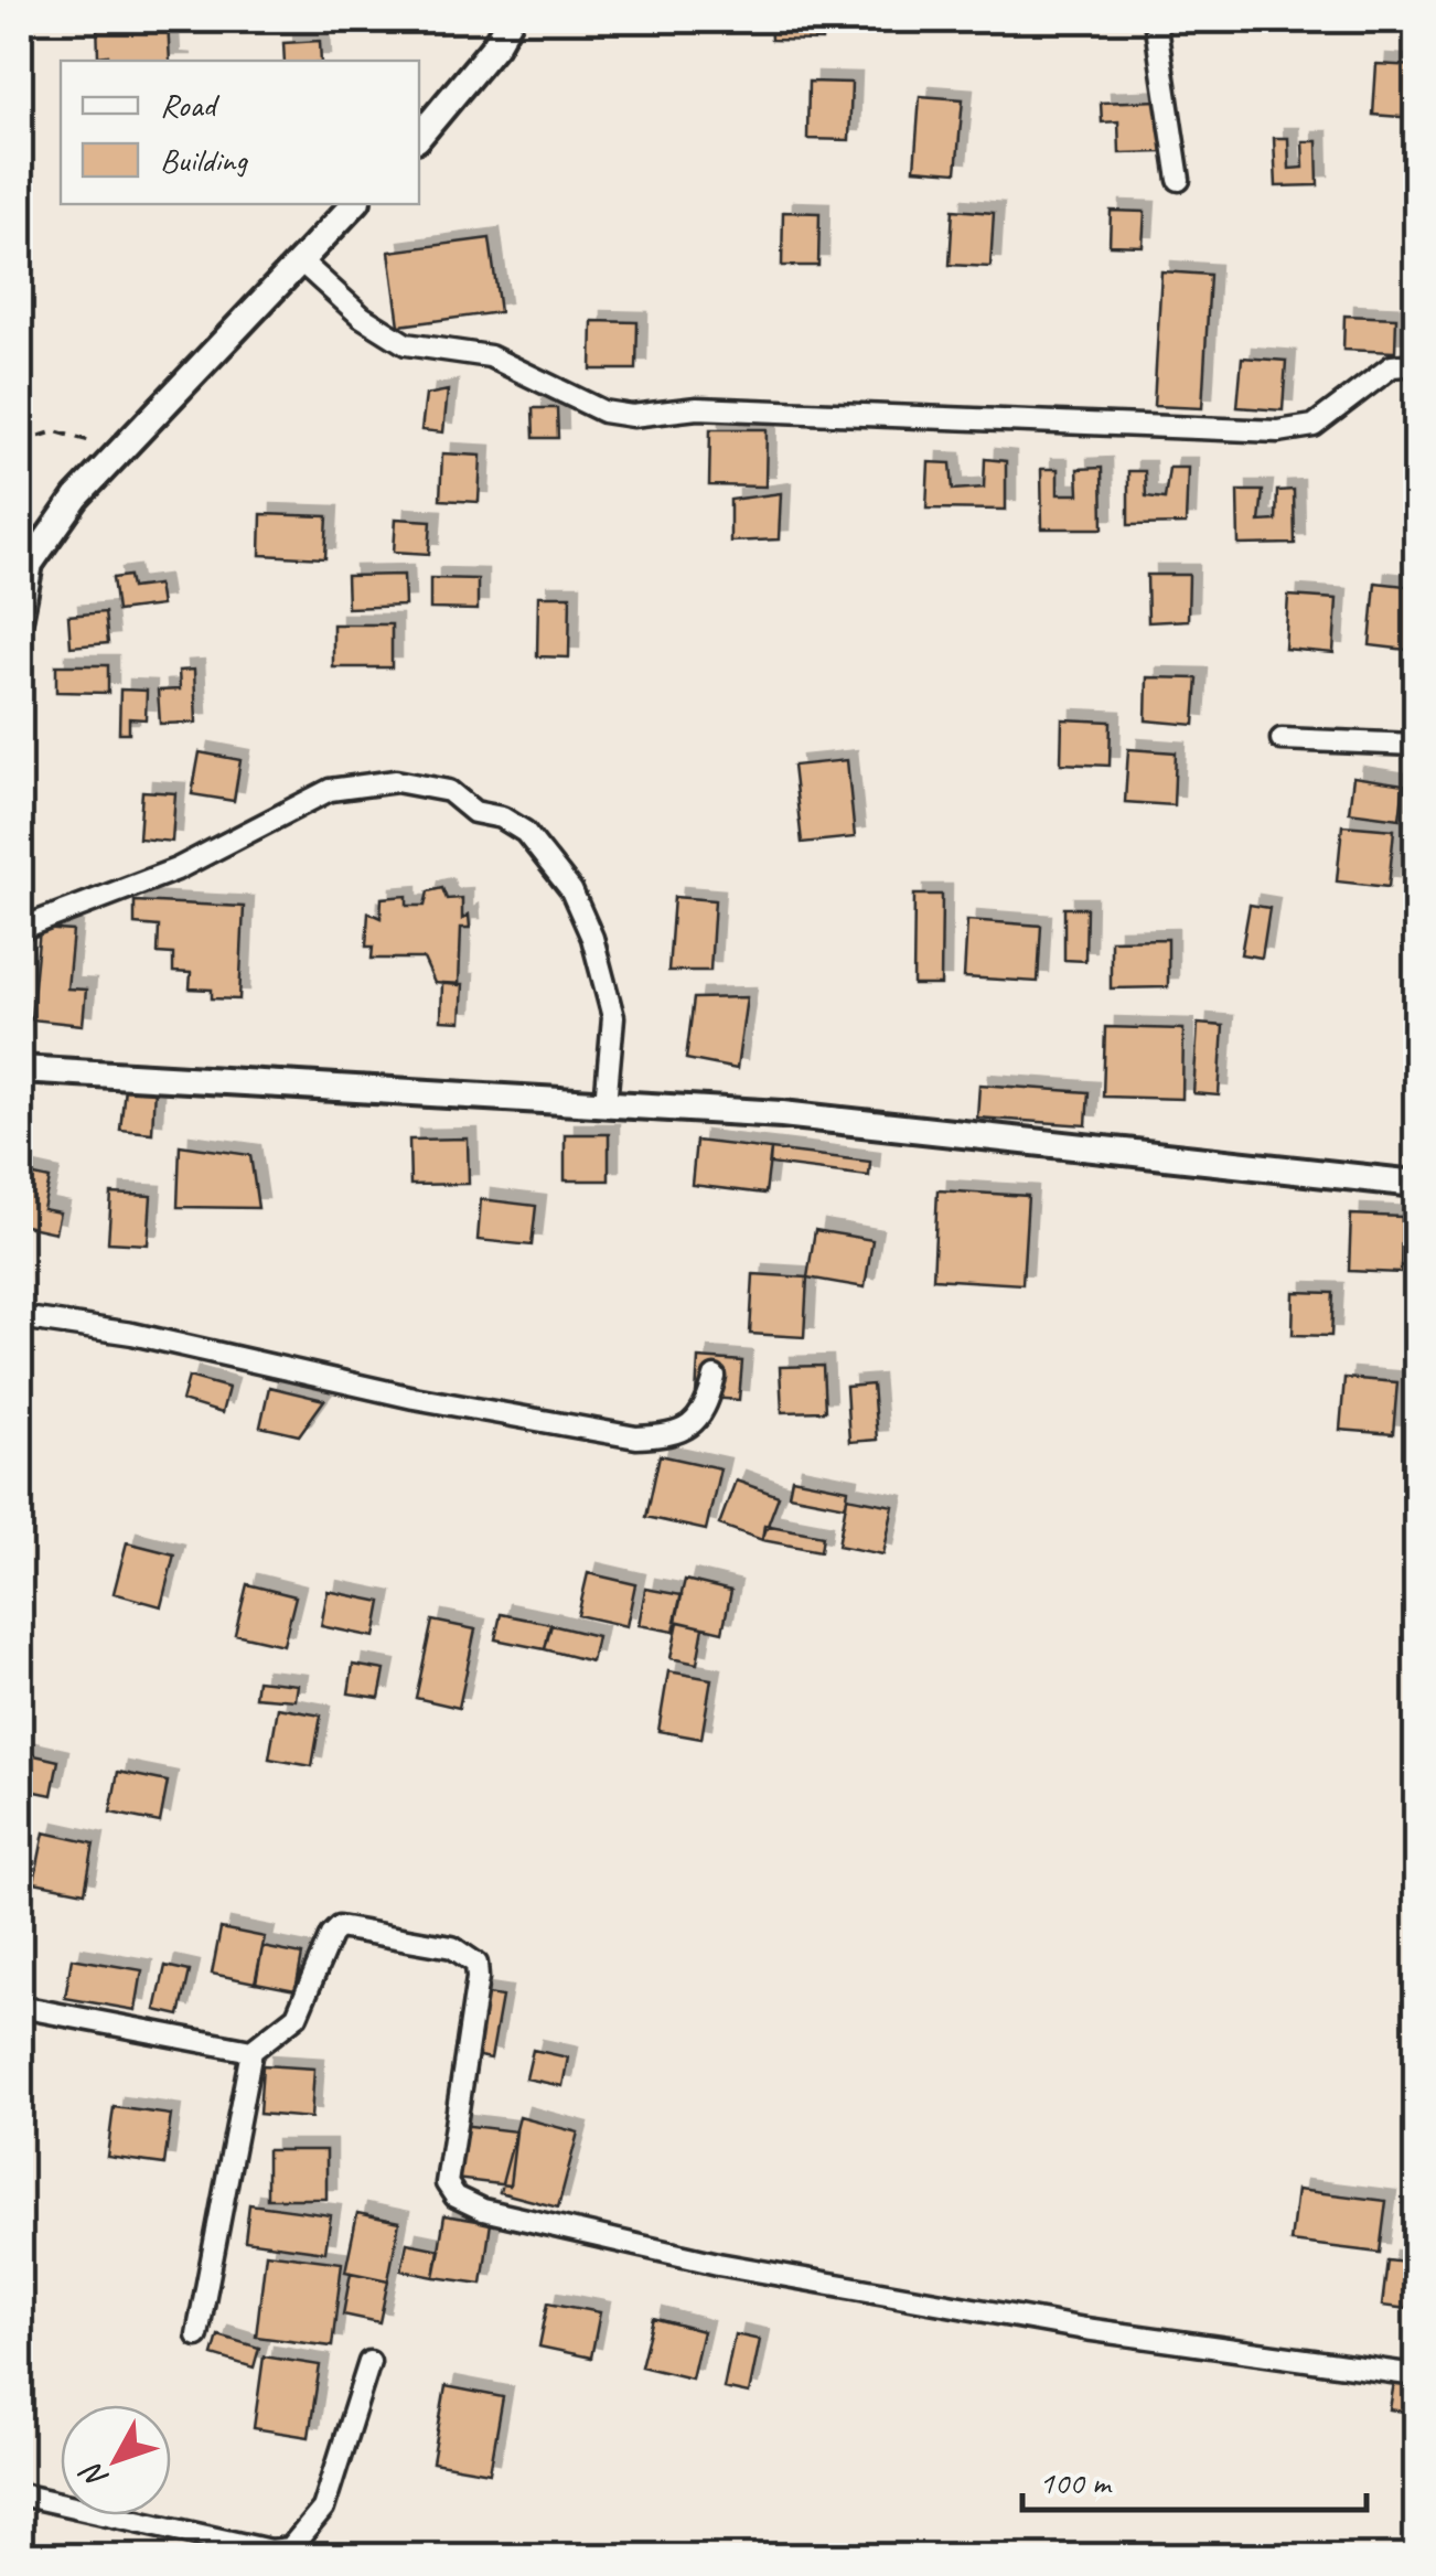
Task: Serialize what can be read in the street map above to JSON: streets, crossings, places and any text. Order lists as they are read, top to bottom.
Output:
{
  "legend": ["Road", "Building"],
  "scale_bar": "100 m",
  "north": "bottom left"
}
